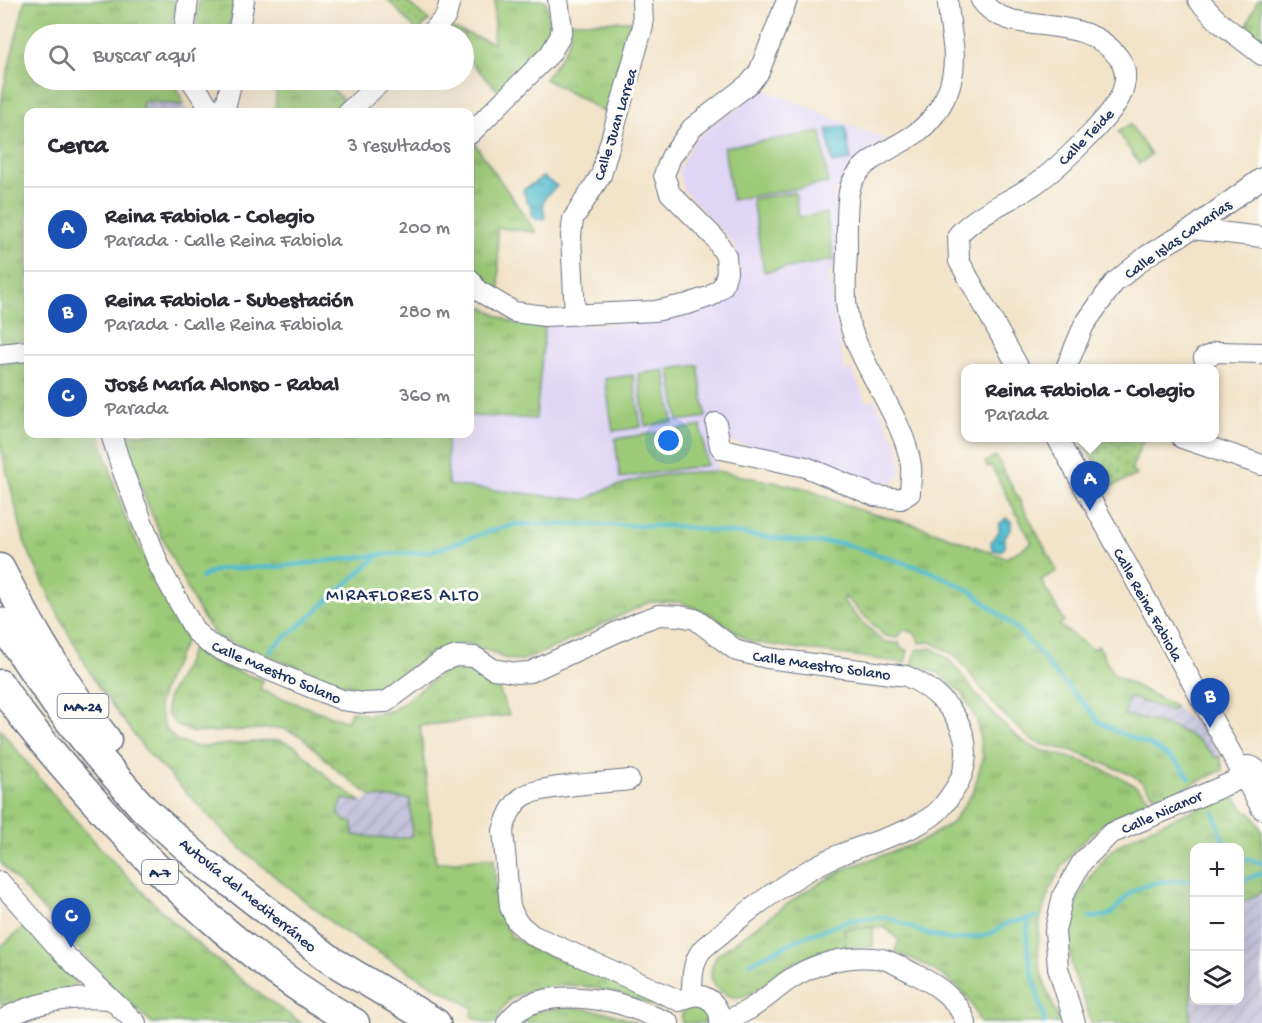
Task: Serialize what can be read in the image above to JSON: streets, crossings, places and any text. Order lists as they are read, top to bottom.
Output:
{
  "streets": {
    "highway": ["MA-24", "A-7", "Autovía del Mediterráneo"],
    "street": [
      "Calle Juan Larrea",
      "Calle Teide",
      "Calle Islas Canarias",
      "Calle Reina Fabiola",
      "Calle Maestro Solano",
      "Calle Nicanor"
    ]
  },
  "crossings": [
    ["Calle Reina Fabiola", "Calle Nicanor"],
    ["MA-24", "Autovía del Mediterráneo"]
  ],
  "districts": ["MIRAFLORES ALTO"],
  "page": {
    "search": "Buscar aquí",
    "heading": ["Cerca", "3 resultados"],
    "list": [
      {
        "mark": "A",
        "name": "Reina Fabiola - Colegio",
        "note": "Parada · Calle Reina Fabiola",
        "value": "200 m"
      },
      {
        "mark": "B",
        "name": "Reina Fabiola - Subestación",
        "note": "Parada · Calle Reina Fabiola",
        "value": "280 m"
      },
      {
        "mark": "C",
        "name": "José María Alonso - Rabal",
        "note": "Parada",
        "value": "360 m"
      }
    ],
    "popup": ["Reina Fabiola - Colegio", "Parada"],
    "pins": ["A", "B", "C"],
    "map_buttons": ["+", "−"]
  }
}
